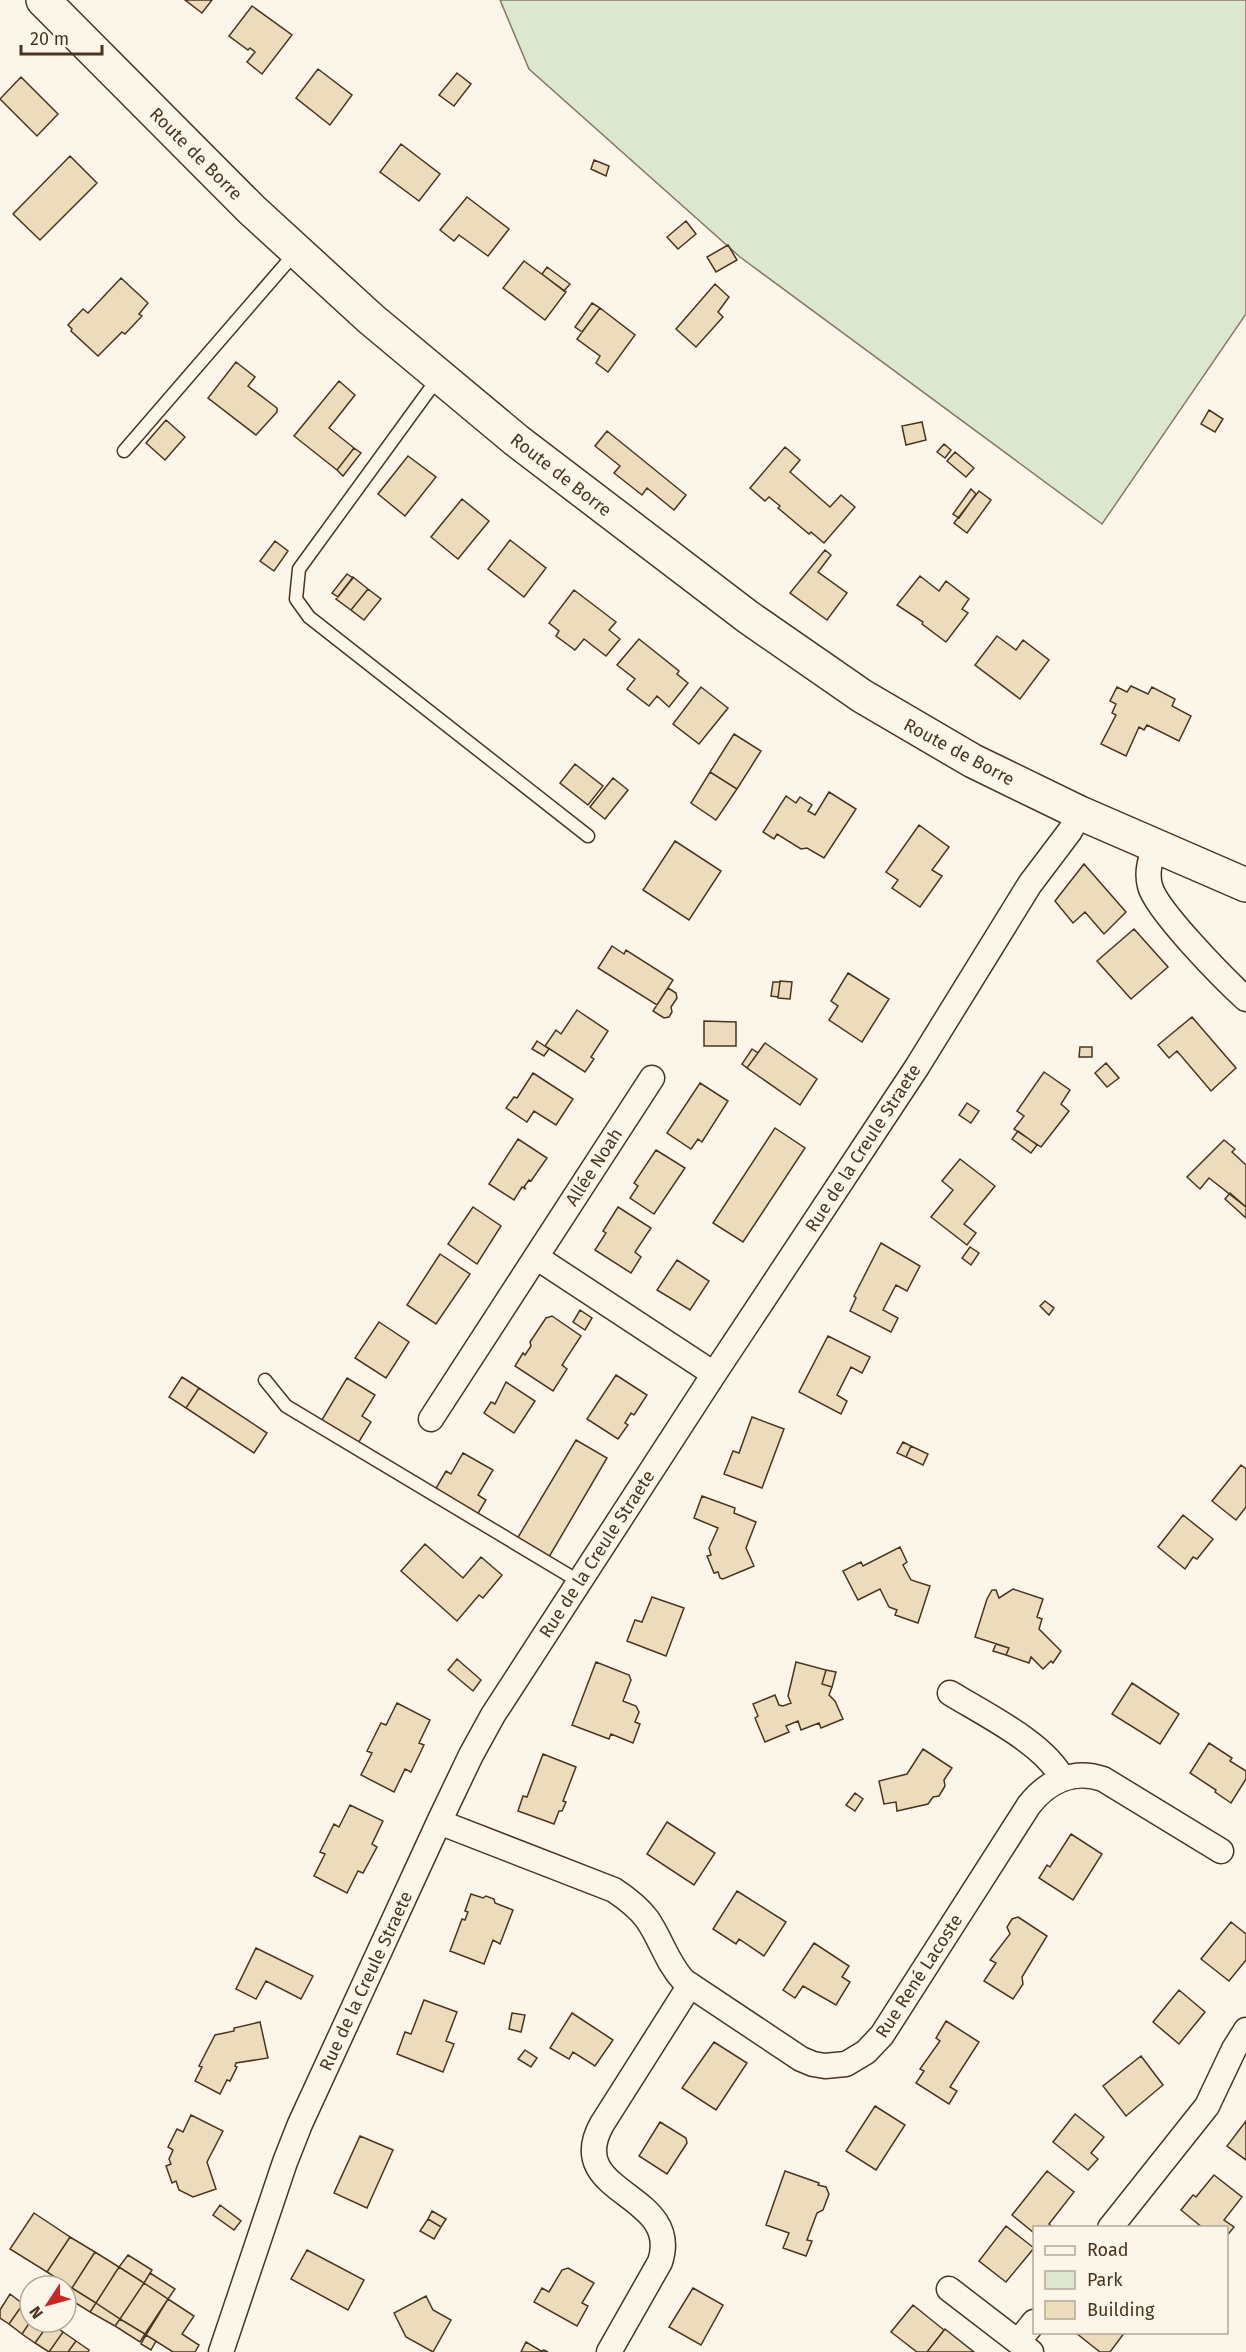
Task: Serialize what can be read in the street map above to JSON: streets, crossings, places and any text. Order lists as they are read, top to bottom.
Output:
{
  "streets": {
    "main road": ["Route de Borre"],
    "street": ["Rue de la Creule Straete", "Allée Noah", "Rue René Lacoste"]
  },
  "crossings": [
    ["Route de Borre", "Rue de la Creule Straete"],
    ["Rue de la Creule Straete", "Rue René Lacoste"]
  ],
  "legend": ["Road", "Park", "Building"],
  "scale_bar": "20 m",
  "north": "bottom left"
}
